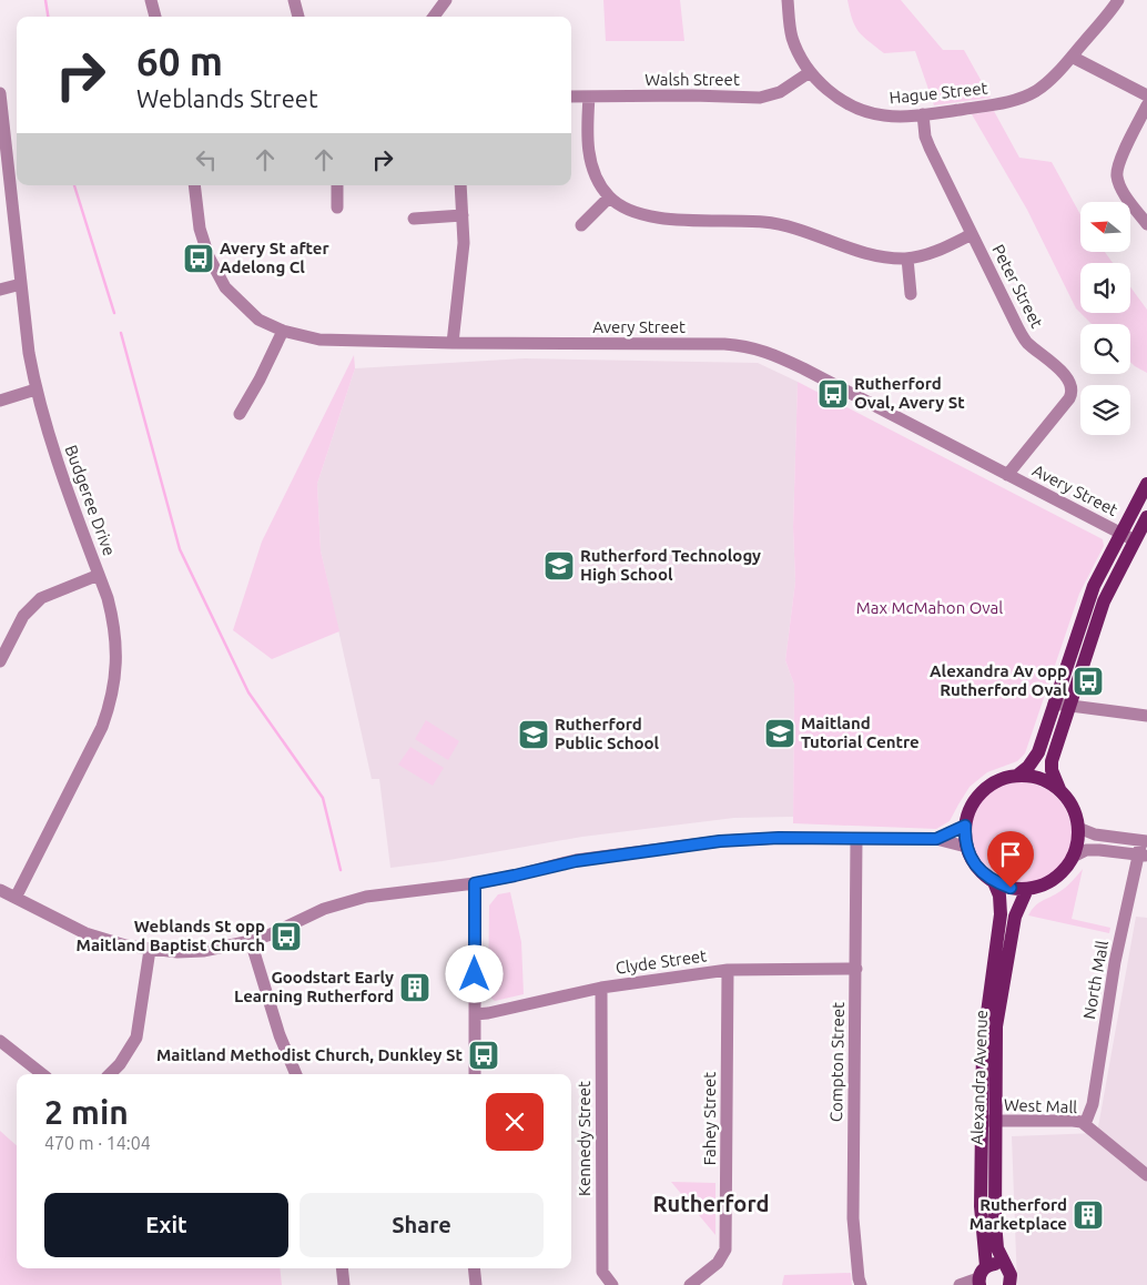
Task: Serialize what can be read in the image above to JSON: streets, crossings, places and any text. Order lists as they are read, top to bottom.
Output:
{
  "streets": {
    "main road": ["Alexandra Avenue"],
    "street": [
      "Walsh Street",
      "Hague Street",
      "Peter Street",
      "Avery Street",
      "Budgeree Drive",
      "Clyde Street",
      "North Mall",
      "Compton Street",
      "West Mall",
      "Fahey Street",
      "Kennedy Street"
    ]
  },
  "crossings": [
    ["Walsh Street", "Hague Street"],
    ["Hague Street", "Peter Street"],
    ["Peter Street", "Avery Street"],
    ["Clyde Street", "Compton Street"],
    ["Clyde Street", "Fahey Street"],
    ["Clyde Street", "Kennedy Street"],
    ["North Mall", "West Mall"],
    ["Alexandra Avenue", "West Mall"]
  ],
  "districts": ["Rutherford"],
  "parks": ["Max McMahon Oval"],
  "places": {
    "bus stop": [
      "Avery St after Adelong Cl",
      "Rutherford Oval, Avery St",
      "Alexandra Av opp Rutherford Oval",
      "Weblands St opp Maitland Baptist Church",
      "Maitland Methodist Church, Dunkley St"
    ],
    "school or university": ["Rutherford Technology High School", "Maitland Tutorial Centre", "Rutherford Public School"],
    "building": ["Goodstart Early Learning Rutherford", "Rutherford Marketplace"]
  },
  "north": "left",
  "page": {
    "turn": ["60 m", "Weblands Street"],
    "heading": ["2 min", "470 m · 14:04"],
    "buttons": ["Exit", "Share"]
  }
}
